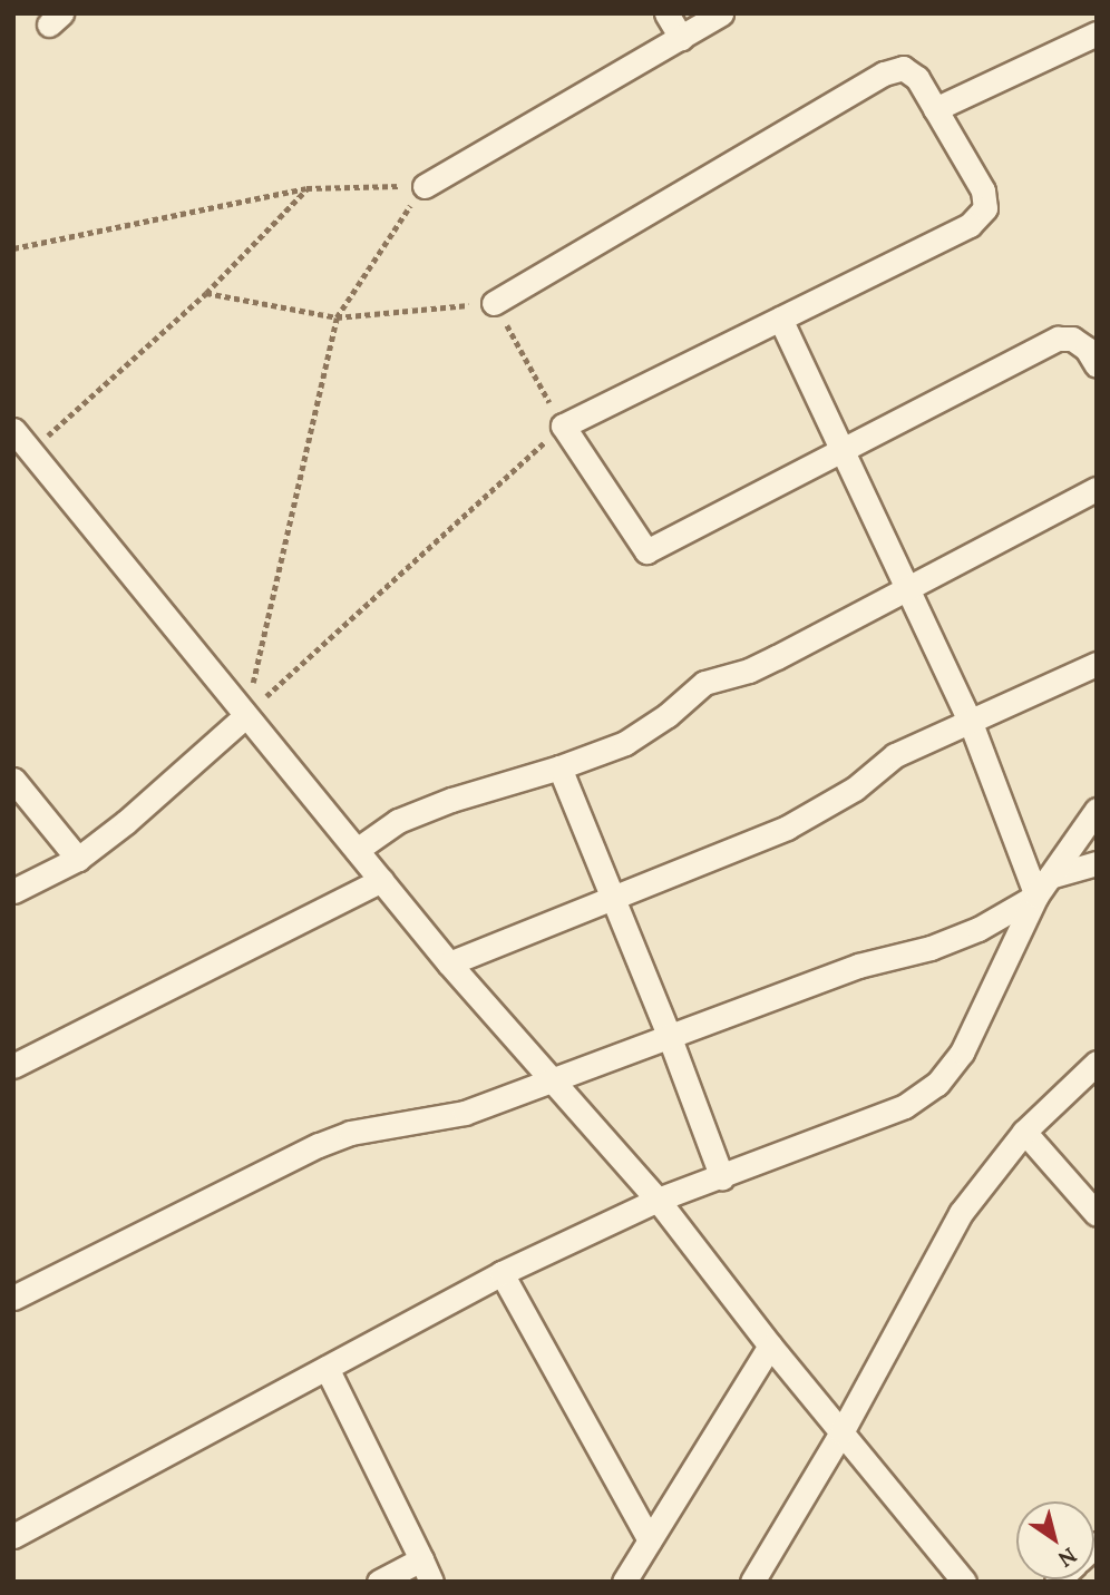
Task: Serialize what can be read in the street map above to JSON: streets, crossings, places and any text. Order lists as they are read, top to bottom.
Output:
{
  "north": "bottom right"
}
